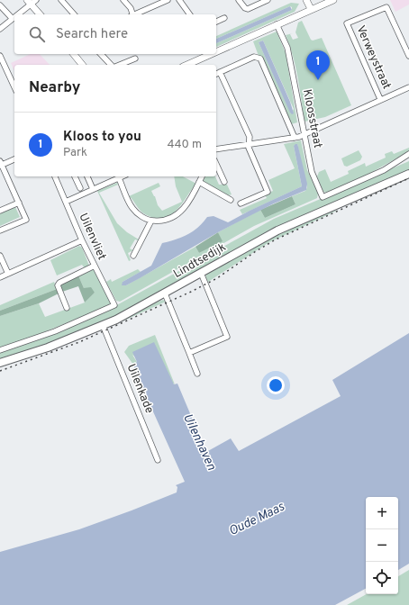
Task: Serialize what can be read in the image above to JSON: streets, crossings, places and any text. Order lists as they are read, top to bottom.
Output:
{
  "streets": {
    "main road": ["Lindtsedijk"],
    "street": [
      "Verweystraat",
      "Kloosstraat",
      "Uilenvliet",
      "Uilenkade"
    ]
  },
  "crossings": [
    ["Lindtsedijk", "Uilenkade"]
  ],
  "water": ["Uilenhaven", "Oude Maas"],
  "page": {
    "search": "Search here",
    "pins": "1",
    "heading": "Nearby",
    "list": [
      {
        "mark": "1",
        "name": "Kloos to you",
        "note": "Park",
        "value": "440 m"
      }
    ],
    "map_buttons": ["+", "−"]
  }
}
